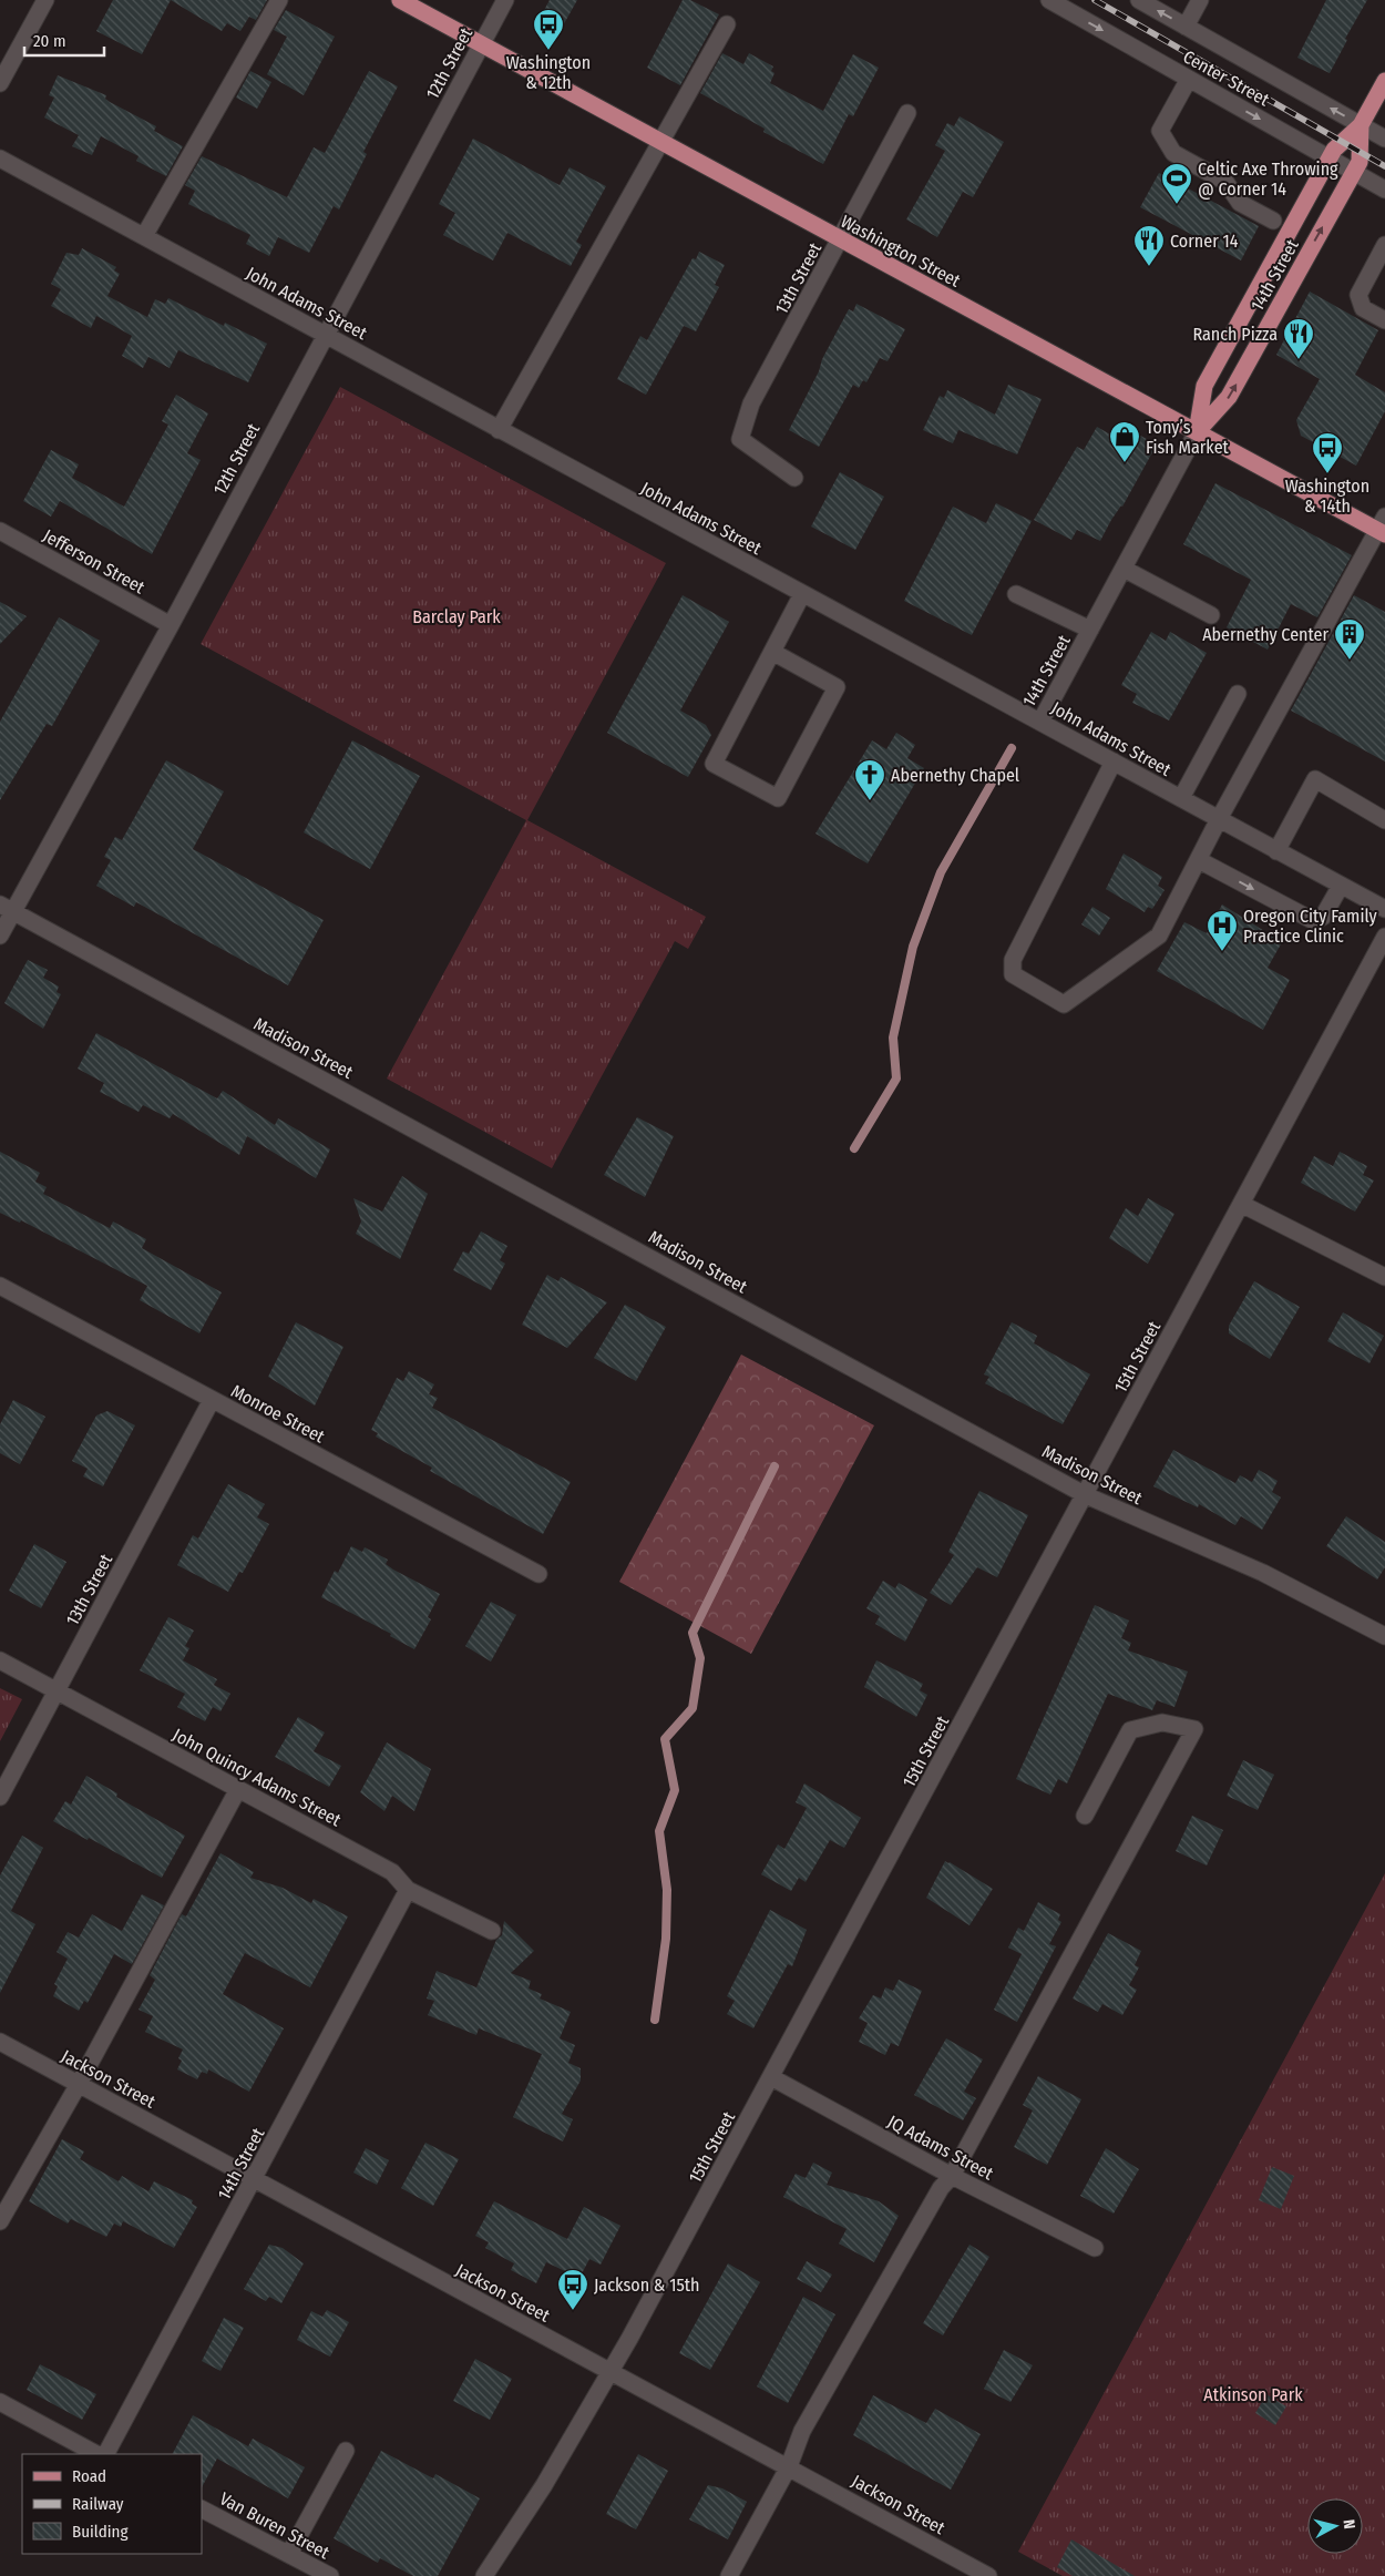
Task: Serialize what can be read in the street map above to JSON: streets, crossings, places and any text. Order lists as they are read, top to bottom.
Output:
{
  "streets": {
    "main road": ["Washington Street", "14th Street"],
    "street": [
      "12th Street",
      "Center Street",
      "13th Street",
      "John Adams Street",
      "Jefferson Street",
      "Madison Street",
      "15th Street",
      "Monroe Street",
      "John Quincy Adams Street",
      "Jackson Street",
      "JQ Adams Street",
      "Van Buren Street"
    ]
  },
  "crossings": [
    ["12th Street", "Washington Street"],
    ["12th Street", "John Adams Street"],
    ["12th Street", "Jefferson Street"],
    ["12th Street", "Madison Street"],
    ["Center Street", "14th Street"],
    ["Washington Street", "14th Street"],
    ["Washington Street", "13th Street"],
    ["14th Street", "John Adams Street"],
    ["14th Street", "John Quincy Adams Street"],
    ["14th Street", "Jackson Street"],
    ["13th Street", "Monroe Street"],
    ["13th Street", "John Quincy Adams Street"],
    ["Madison Street", "15th Street"],
    ["15th Street", "Jackson Street"],
    ["15th Street", "JQ Adams Street"]
  ],
  "parks": ["Barclay Park", "Atkinson Park"],
  "places": {
    "bus stop": ["Washington & 12th", "Washington & 14th", "Jackson & 15th"],
    "sports": ["Celtic Axe Throwing @ Corner 14"],
    "restaurant": ["Corner 14", "Ranch Pizza"],
    "shop": ["Tony’s Fish Market"],
    "building": ["Abernethy Center"],
    "church": ["Abernethy Chapel"],
    "hospital": ["Oregon City Family Practice Clinic"]
  },
  "legend": ["Road", "Railway", "Building"],
  "scale_bar": "20 m",
  "north": "right"
}
